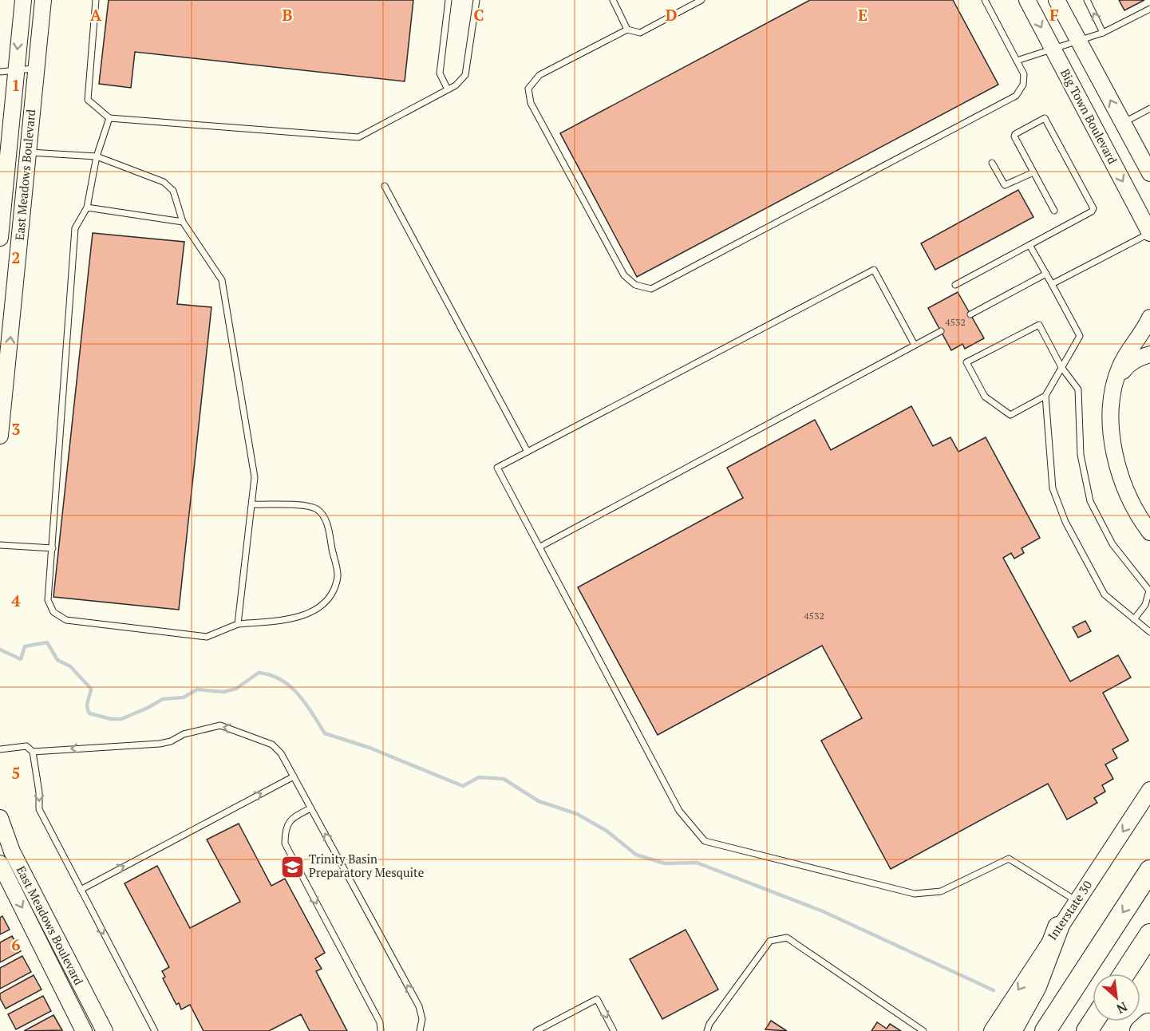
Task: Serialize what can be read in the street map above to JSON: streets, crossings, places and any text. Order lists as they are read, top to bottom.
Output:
{
  "streets": {
    "street": ["Big Town Boulevard", "East Meadows Boulevard", "Interstate 30"]
  },
  "one_way": ["Interstate 30"],
  "places": {
    "school or university": ["Trinity Basin Preparatory Mesquite"]
  },
  "house_numbers": ["4532", "4532"],
  "north": "bottom right",
  "grid": {
    "columns": [
      "A",
      "B",
      "C",
      "D",
      "E",
      "F"
    ],
    "rows": [
      "1",
      "2",
      "3",
      "4",
      "5",
      "6"
    ]
  }
}
